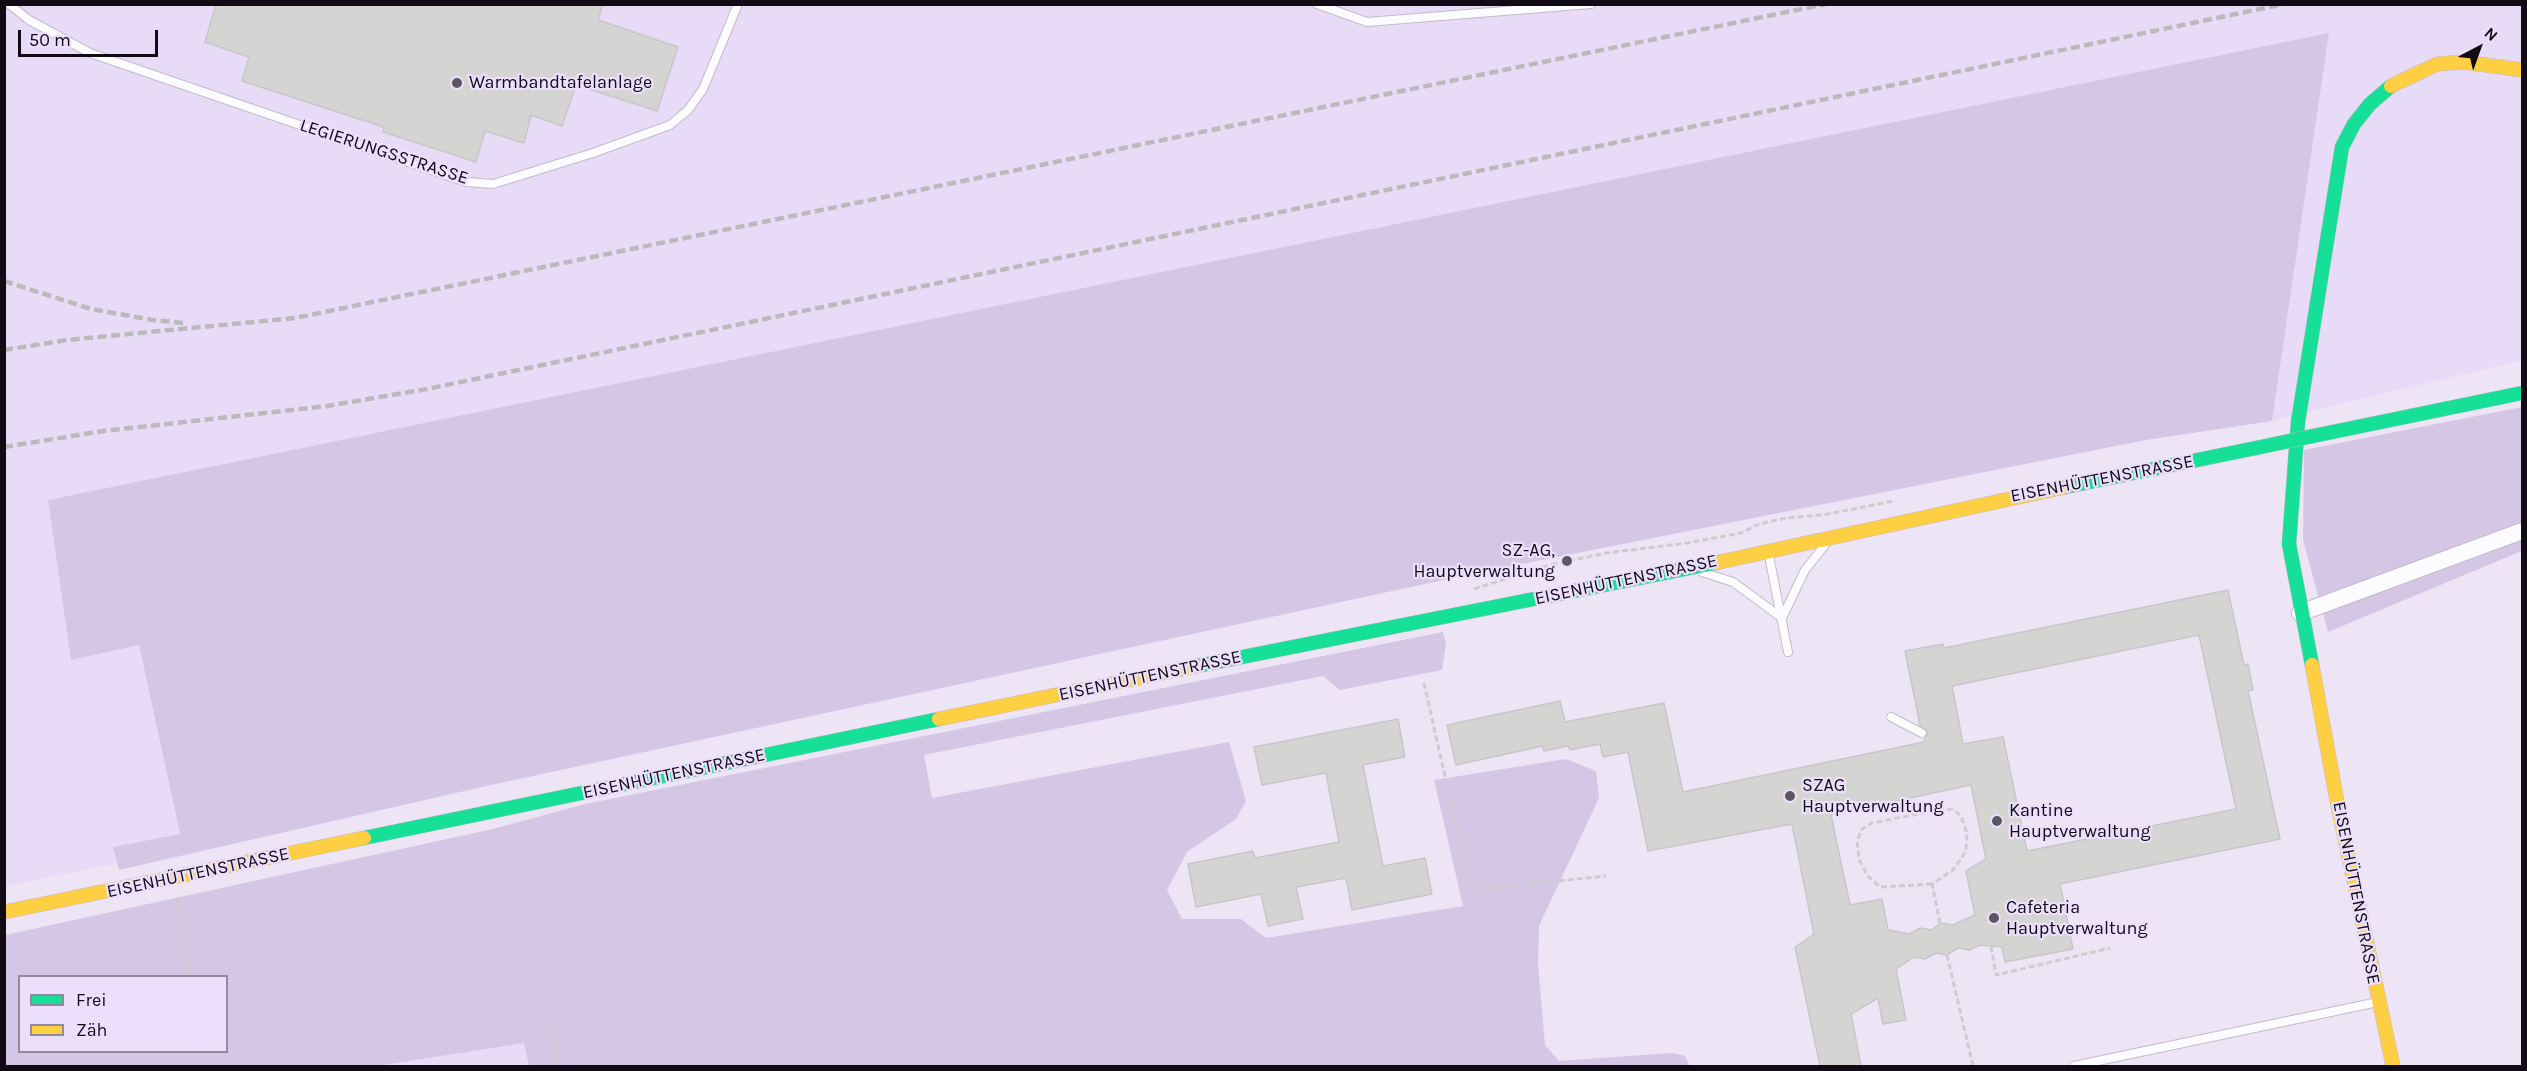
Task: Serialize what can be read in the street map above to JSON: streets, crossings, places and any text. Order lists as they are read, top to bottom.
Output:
{
  "streets": {
    "street": ["EISENHÜTTENSTRASSE"],
    "lane": ["LEGIERUNGSSTRASSE"]
  },
  "places": [
    "Warmbandtafelanlage",
    "SZ-AG, Hauptverwaltung",
    "SZAG Hauptverwaltung",
    "Kantine Hauptverwaltung",
    "Cafeteria Hauptverwaltung"
  ],
  "legend": ["Frei", "Zäh"],
  "scale_bar": "50 m",
  "north": "top right"
}
